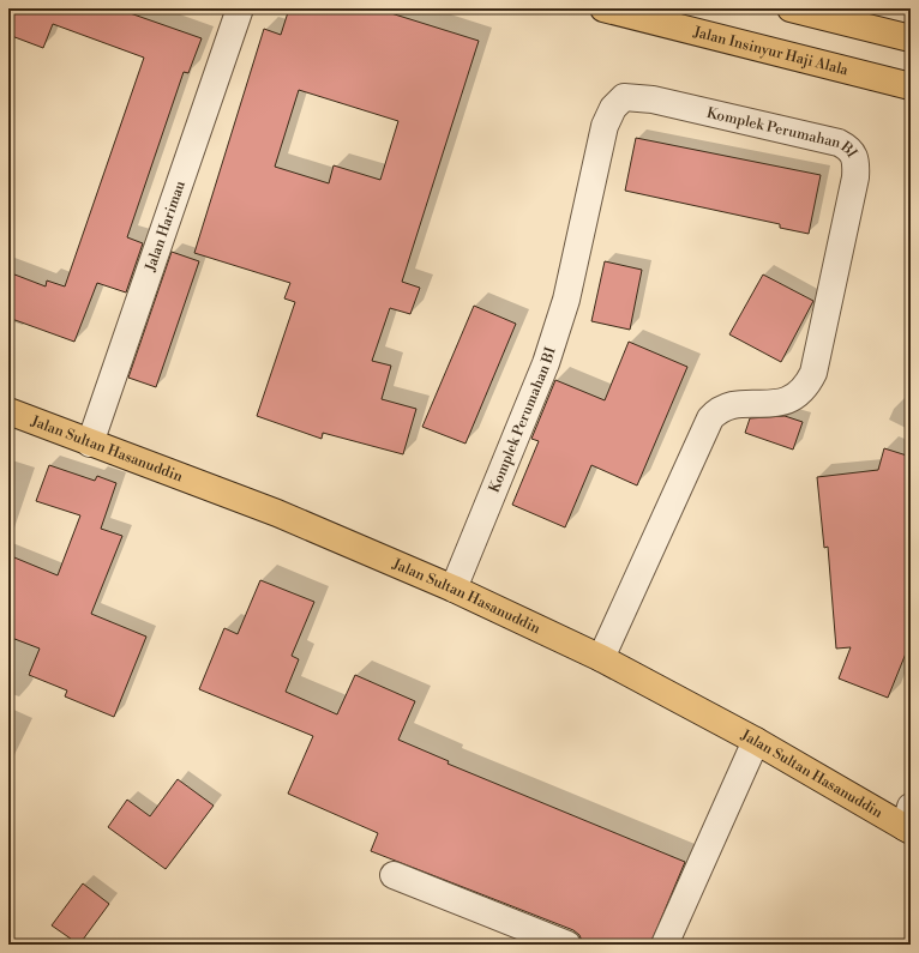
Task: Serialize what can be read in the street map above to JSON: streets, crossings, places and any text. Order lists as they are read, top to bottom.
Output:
{
  "streets": {
    "main road": ["Jalan Insinyur Haji Alala", "Jalan Sultan Hasanuddin"],
    "street": ["Komplek Perumahan BI", "Jalan Harimau"]
  },
  "crossings": [
    ["Komplek Perumahan BI", "Jalan Sultan Hasanuddin"],
    ["Jalan Harimau", "Jalan Sultan Hasanuddin"]
  ]
}
